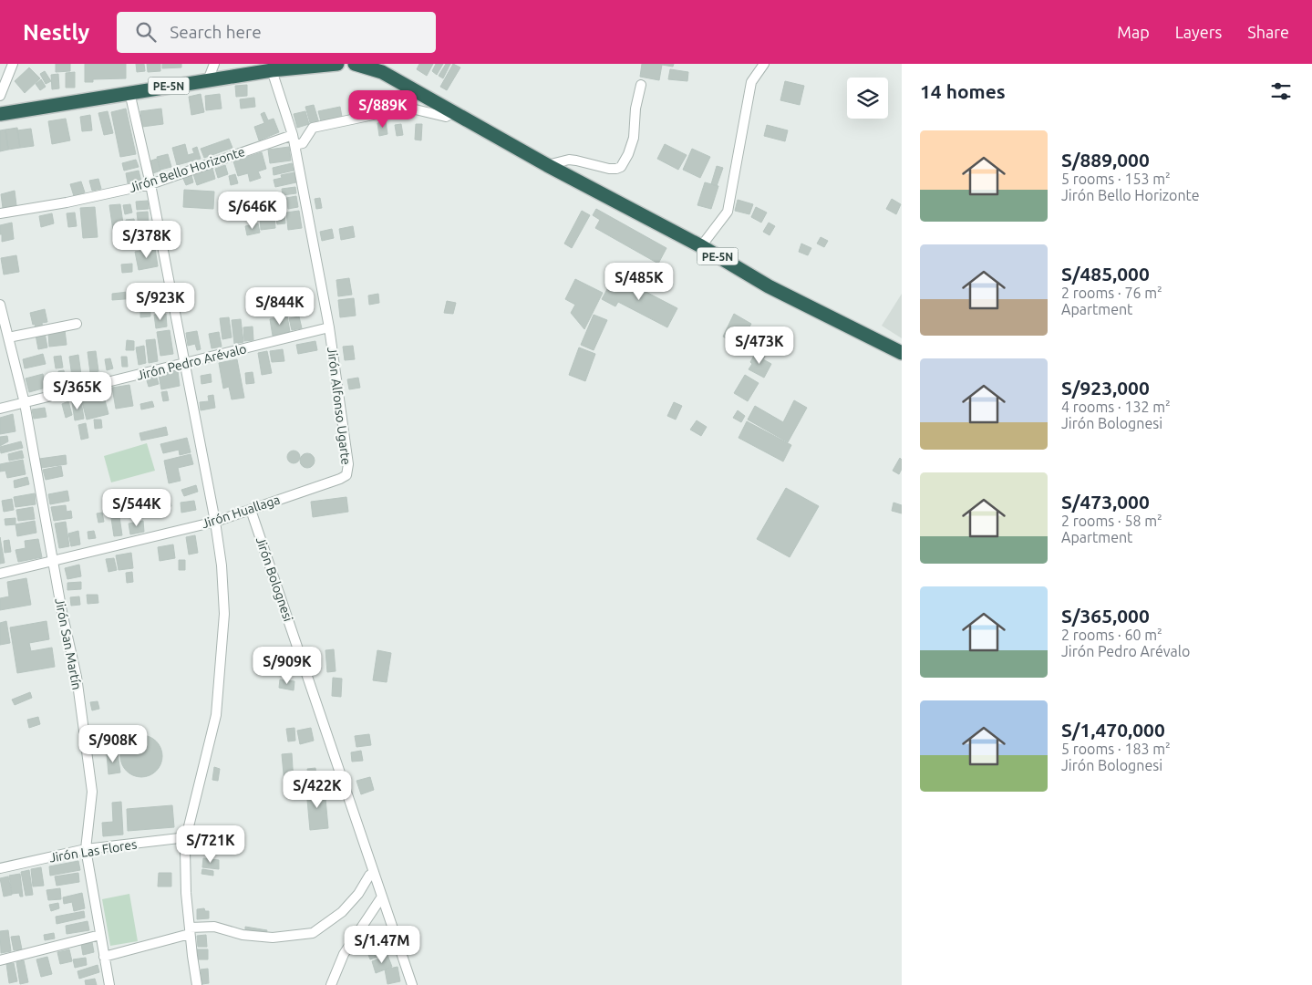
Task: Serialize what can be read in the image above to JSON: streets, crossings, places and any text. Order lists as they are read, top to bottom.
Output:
{
  "streets": {
    "highway": ["PE-5N"],
    "street": [
      "Jirón Bello Horizonte",
      "Jirón Pedro Arévalo",
      "Jirón Alfonso Ugarte",
      "Jirón Huallaga",
      "Jirón Bolognesi",
      "Jirón San Martín",
      "Jirón Las Flores"
    ]
  },
  "crossings": [
    ["PE-5N", "Jirón Alfonso Ugarte"],
    ["Jirón Bello Horizonte", "Jirón Alfonso Ugarte"],
    ["Jirón Pedro Arévalo", "Jirón Alfonso Ugarte"],
    ["Jirón Pedro Arévalo", "Jirón San Martín"],
    ["Jirón Alfonso Ugarte", "Jirón Huallaga"],
    ["Jirón Huallaga", "Jirón Bolognesi"],
    ["Jirón Huallaga", "Jirón San Martín"],
    ["Jirón San Martín", "Jirón Las Flores"]
  ],
  "page": {
    "header": "Nestly",
    "search": "Search here",
    "nav": ["Map", "Layers", "Share"],
    "heading": "14 homes",
    "price": [
      "S/889K",
      "S/646K",
      "S/378K",
      "S/485K",
      "S/923K",
      "S/844K",
      "S/473K",
      "S/365K",
      "S/544K",
      "S/909K",
      "S/908K",
      "S/422K",
      "S/721K",
      "S/1.47M"
    ],
    "list": [
      {
        "name": "S/889,000",
        "note": "5 rooms · 153 m² · Jirón Bello Horizonte"
      },
      {
        "name": "S/485,000",
        "note": "2 rooms · 76 m² · Apartment"
      },
      {
        "name": "S/923,000",
        "note": "4 rooms · 132 m² · Jirón Bolognesi"
      },
      {
        "name": "S/473,000",
        "note": "2 rooms · 58 m² · Apartment"
      },
      {
        "name": "S/365,000",
        "note": "2 rooms · 60 m² · Jirón Pedro Arévalo"
      },
      {
        "name": "S/1,470,000",
        "note": "5 rooms · 183 m² · Jirón Bolognesi"
      }
    ]
  }
}
